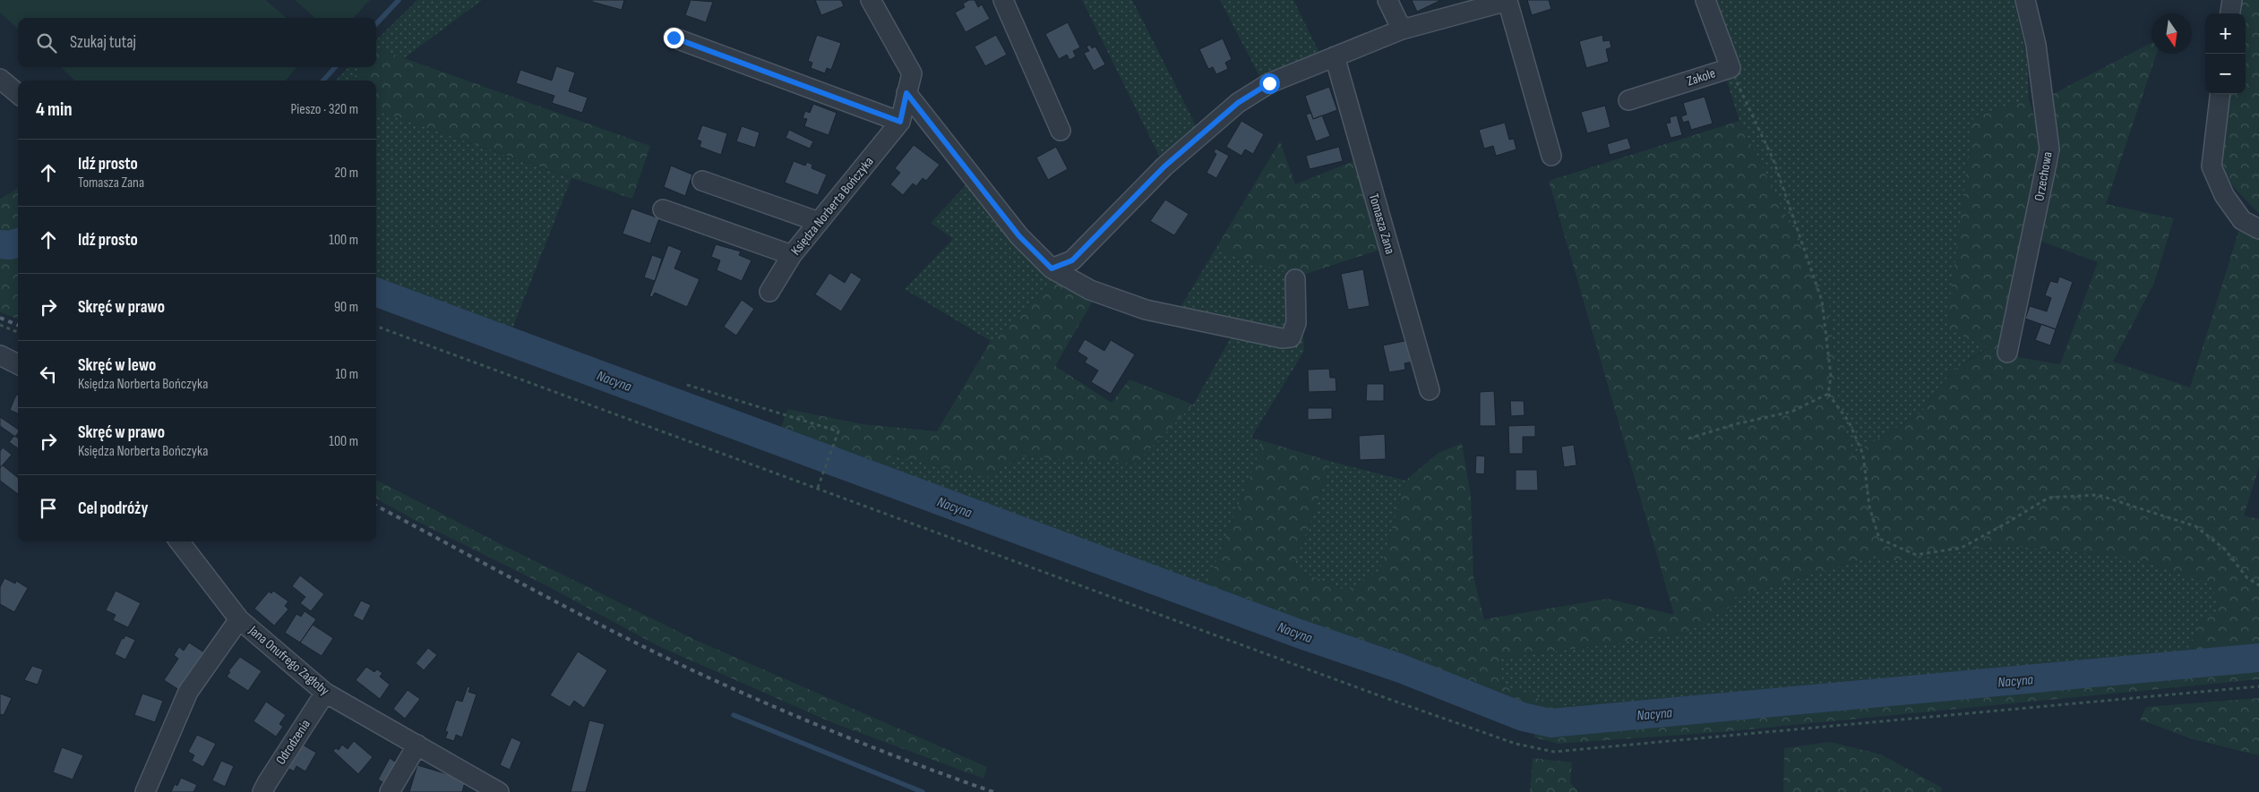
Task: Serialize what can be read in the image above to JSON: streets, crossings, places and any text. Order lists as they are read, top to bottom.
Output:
{
  "streets": {
    "street": [
      "Zakole",
      "Orzechowa",
      "Księdza Norberta Bończyka",
      "Tomasza Zana",
      "Jana Onufrego Zagłoby",
      "Odrodzenia"
    ]
  },
  "crossings": [
    ["Jana Onufrego Zagłoby", "Odrodzenia"]
  ],
  "water": ["Nacyna"],
  "north": "bottom",
  "page": {
    "map_buttons": ["+", "−"],
    "search": "Szukaj tutaj",
    "heading": ["4 min", "Pieszo · 320 m"],
    "list": [
      ["Idź prosto", "Tomasza Zana", "20 m"],
      ["Idź prosto", "100 m"],
      ["Skręć w prawo", "90 m"],
      ["Skręć w lewo", "Księdza Norberta Bończyka", "10 m"],
      ["Skręć w prawo", "Księdza Norberta Bończyka", "100 m"],
      "Cel podróży"
    ]
  }
}
